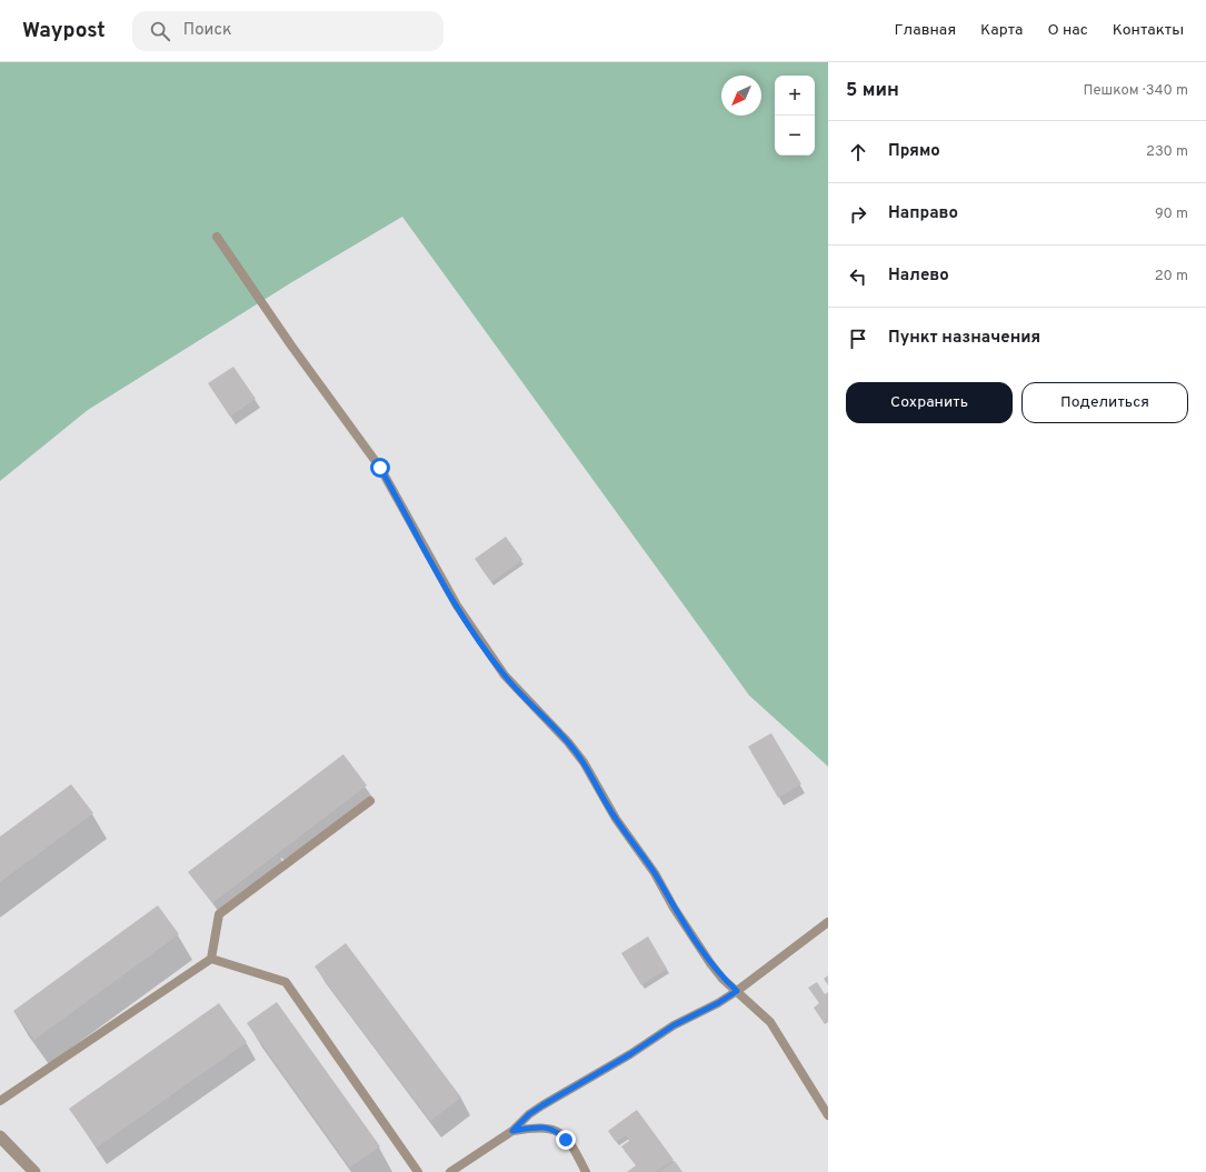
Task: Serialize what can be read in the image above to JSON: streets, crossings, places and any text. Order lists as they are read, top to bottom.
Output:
{
  "north": "bottom left",
  "page": {
    "header": "Waypost",
    "search": "Поиск",
    "nav": [
      "Главная",
      "Карта",
      "О нас",
      "Контакты"
    ],
    "heading": ["5 мин", "Пешком · 340 m"],
    "map_buttons": ["+", "−"],
    "list": [
      ["Прямо", "230 m"],
      ["Направо", "90 m"],
      ["Налево", "20 m"],
      "Пункт назначения"
    ],
    "buttons": ["Сохранить", "Поделиться"]
  }
}
